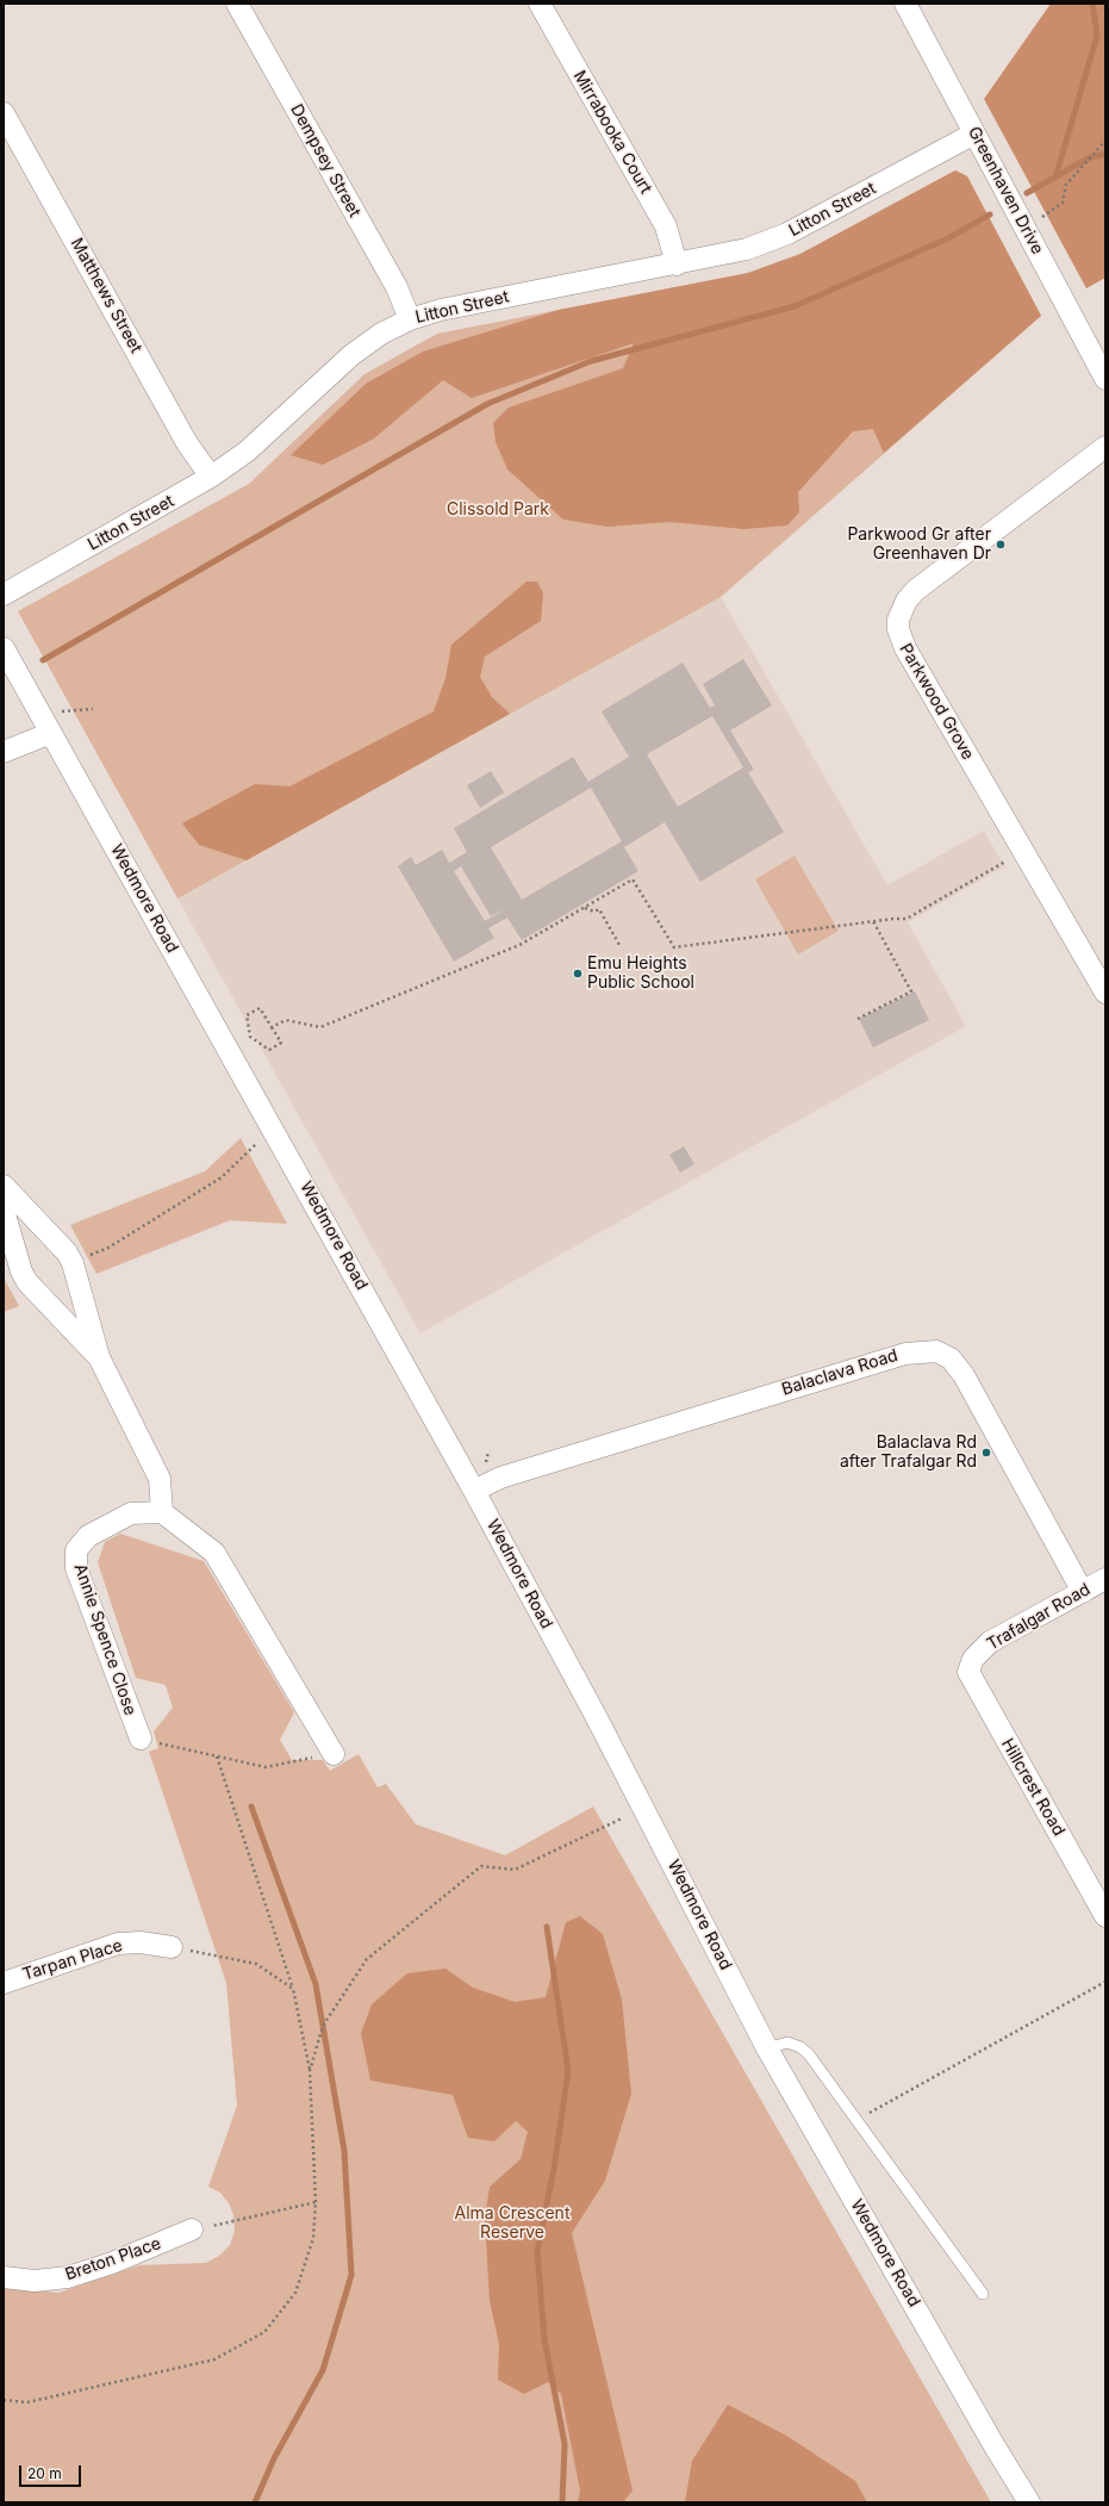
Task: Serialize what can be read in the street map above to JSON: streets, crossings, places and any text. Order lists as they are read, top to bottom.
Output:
{
  "streets": {
    "street": [
      "Mirrabooka Court",
      "Dempsey Street",
      "Greenhaven Drive",
      "Litton Street",
      "Matthews Street",
      "Parkwood Grove",
      "Wedmore Road",
      "Balaclava Road",
      "Trafalgar Road",
      "Annie Spence Close",
      "Hillcrest Road",
      "Tarpan Place",
      "Breton Place"
    ]
  },
  "crossings": [
    ["Mirrabooka Court", "Litton Street"],
    ["Dempsey Street", "Litton Street"],
    ["Greenhaven Drive", "Litton Street"],
    ["Litton Street", "Matthews Street"],
    ["Wedmore Road", "Balaclava Road"],
    ["Balaclava Road", "Trafalgar Road"],
    ["Trafalgar Road", "Hillcrest Road"]
  ],
  "parks": ["Clissold Park", "Alma Crescent Reserve"],
  "places": ["Parkwood Gr after Greenhaven Dr", "Emu Heights Public School", "Balaclava Rd after Trafalgar Rd"],
  "scale_bar": "20 m"
}
